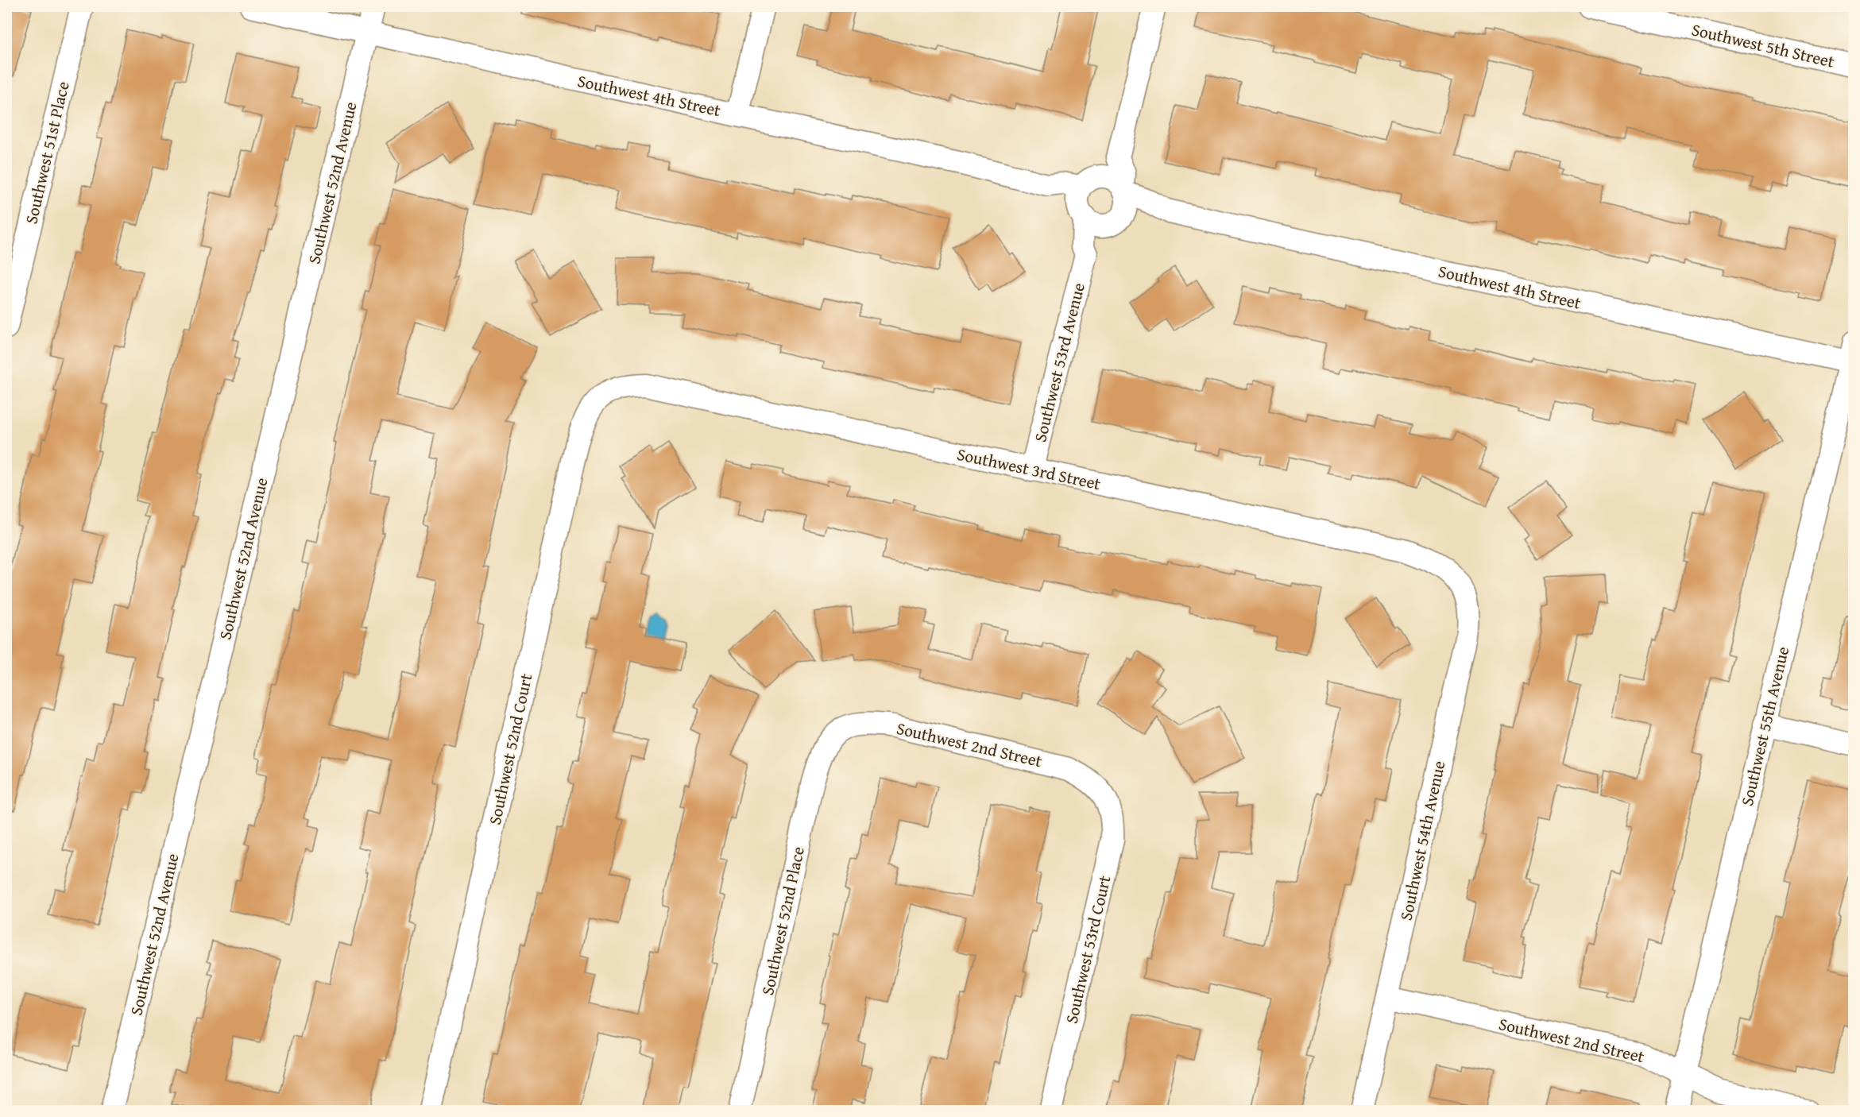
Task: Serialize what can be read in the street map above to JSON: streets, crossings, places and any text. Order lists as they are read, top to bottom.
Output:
{
  "streets": {
    "street": [
      "Southwest 5th Street",
      "Southwest 4th Street",
      "Southwest 51st Place",
      "Southwest 52nd Avenue",
      "Southwest 53rd Avenue",
      "Southwest 3rd Street",
      "Southwest 55th Avenue",
      "Southwest 2nd Street",
      "Southwest 52nd Court",
      "Southwest 54th Avenue",
      "Southwest 52nd Place",
      "Southwest 53rd Court"
    ]
  },
  "crossings": [
    ["Southwest 4th Street", "Southwest 52nd Avenue"],
    ["Southwest 4th Street", "Southwest 53rd Avenue"],
    ["Southwest 4th Street", "Southwest 55th Avenue"],
    ["Southwest 53rd Avenue", "Southwest 3rd Street"],
    ["Southwest 3rd Street", "Southwest 52nd Court"],
    ["Southwest 3rd Street", "Southwest 54th Avenue"],
    ["Southwest 55th Avenue", "Southwest 2nd Street"],
    ["Southwest 2nd Street", "Southwest 54th Avenue"],
    ["Southwest 2nd Street", "Southwest 52nd Place"],
    ["Southwest 2nd Street", "Southwest 53rd Court"]
  ]
}
